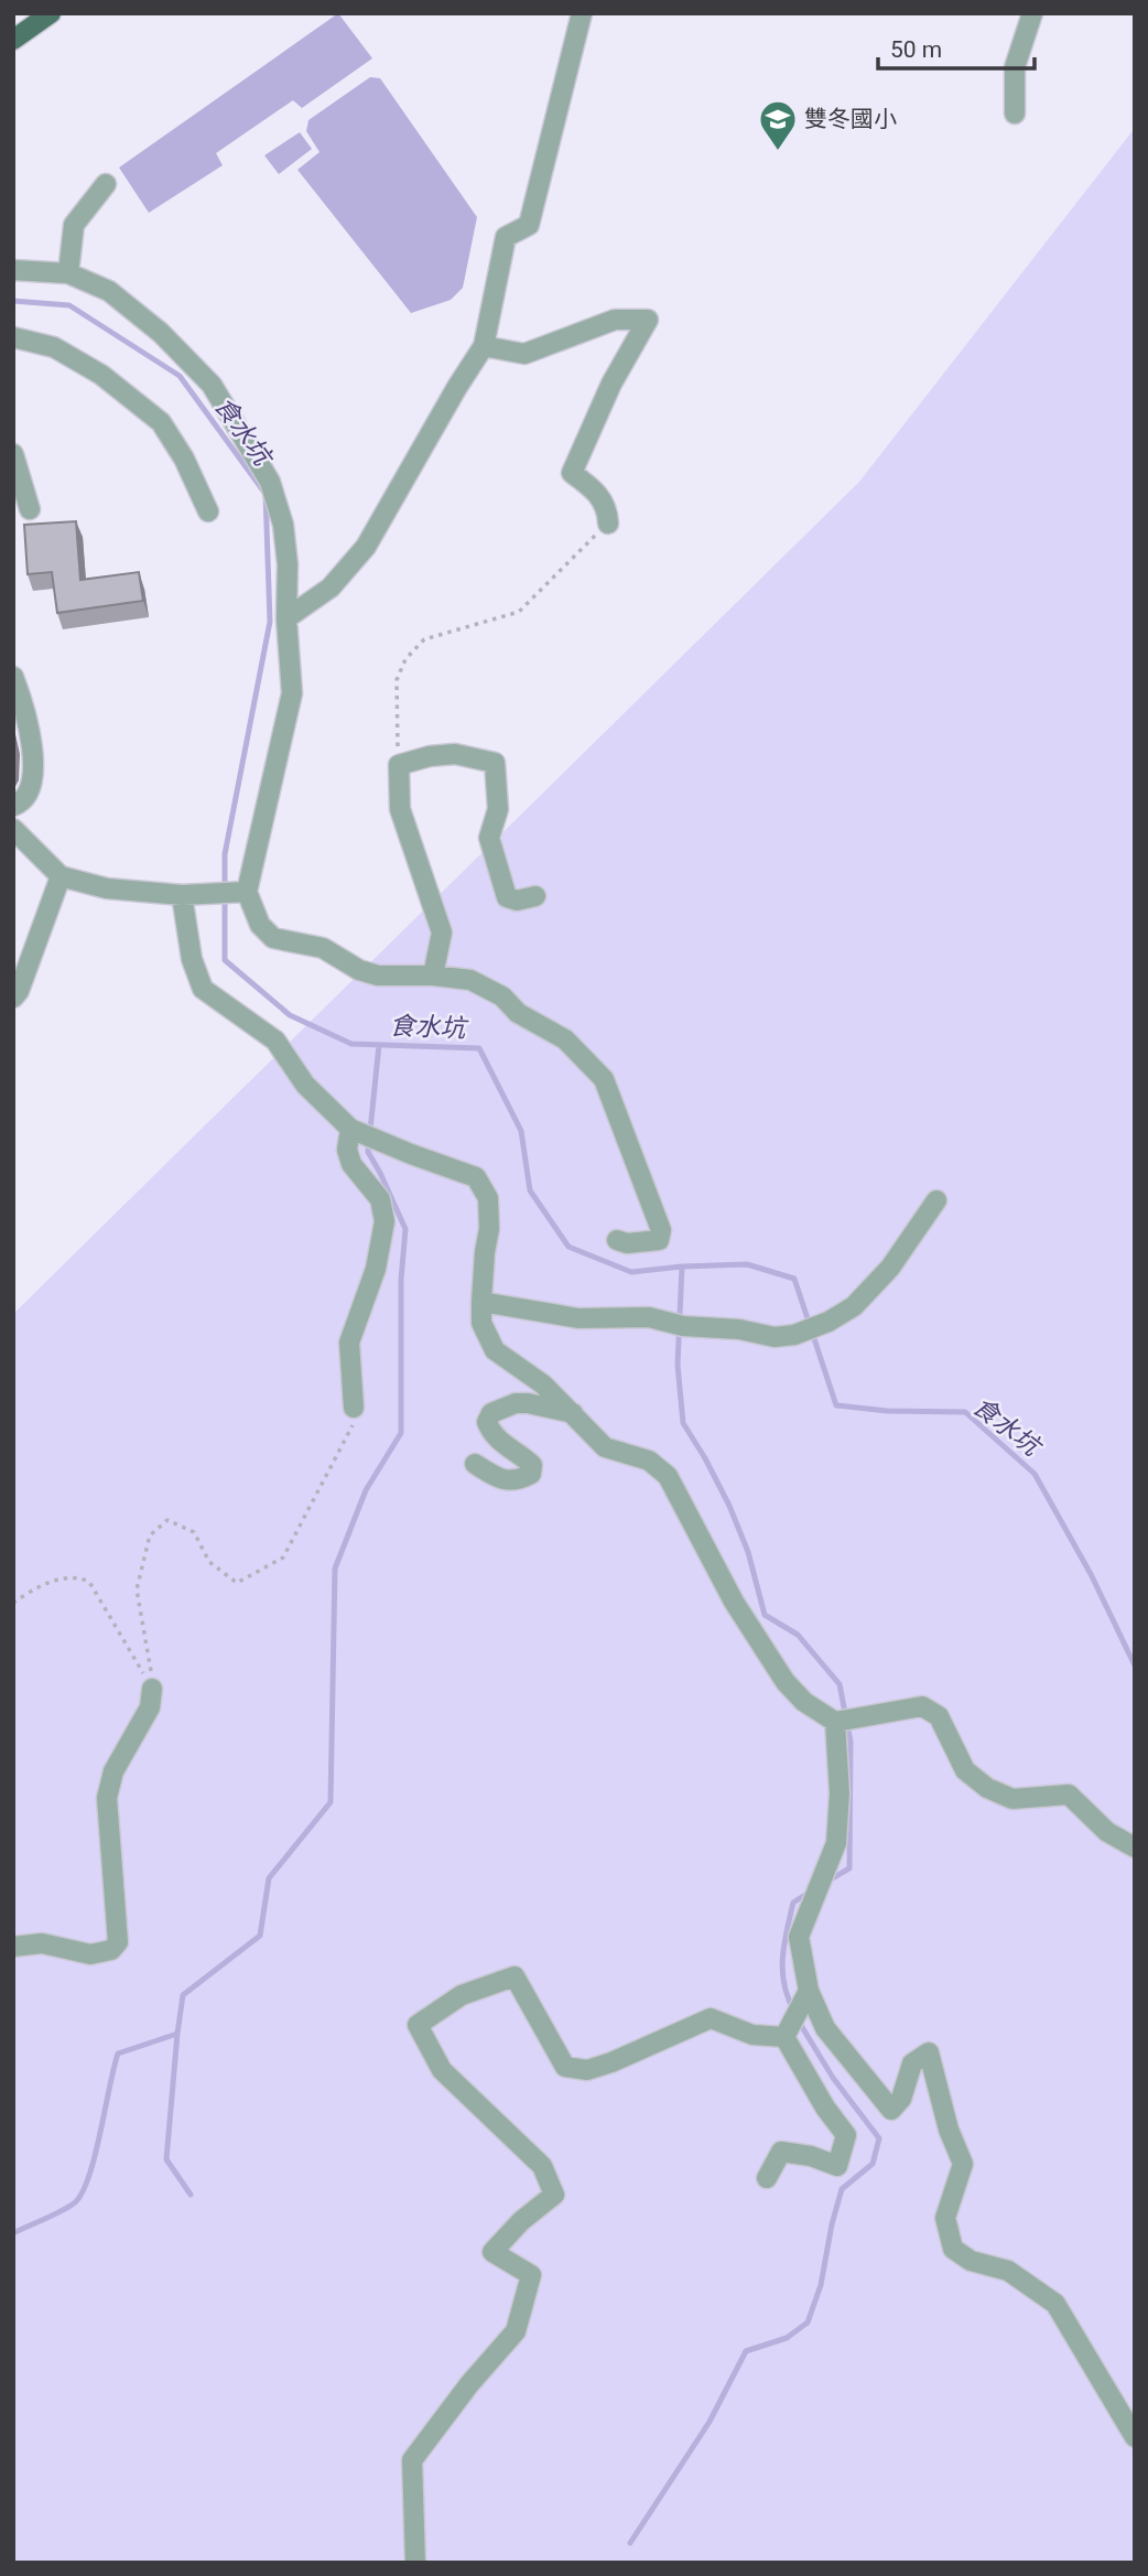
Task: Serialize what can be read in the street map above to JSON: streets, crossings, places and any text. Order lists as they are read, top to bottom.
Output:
{
  "water": ["食水坑"],
  "places": {
    "school or university": ["雙冬國小"]
  },
  "scale_bar": "50 m"
}
